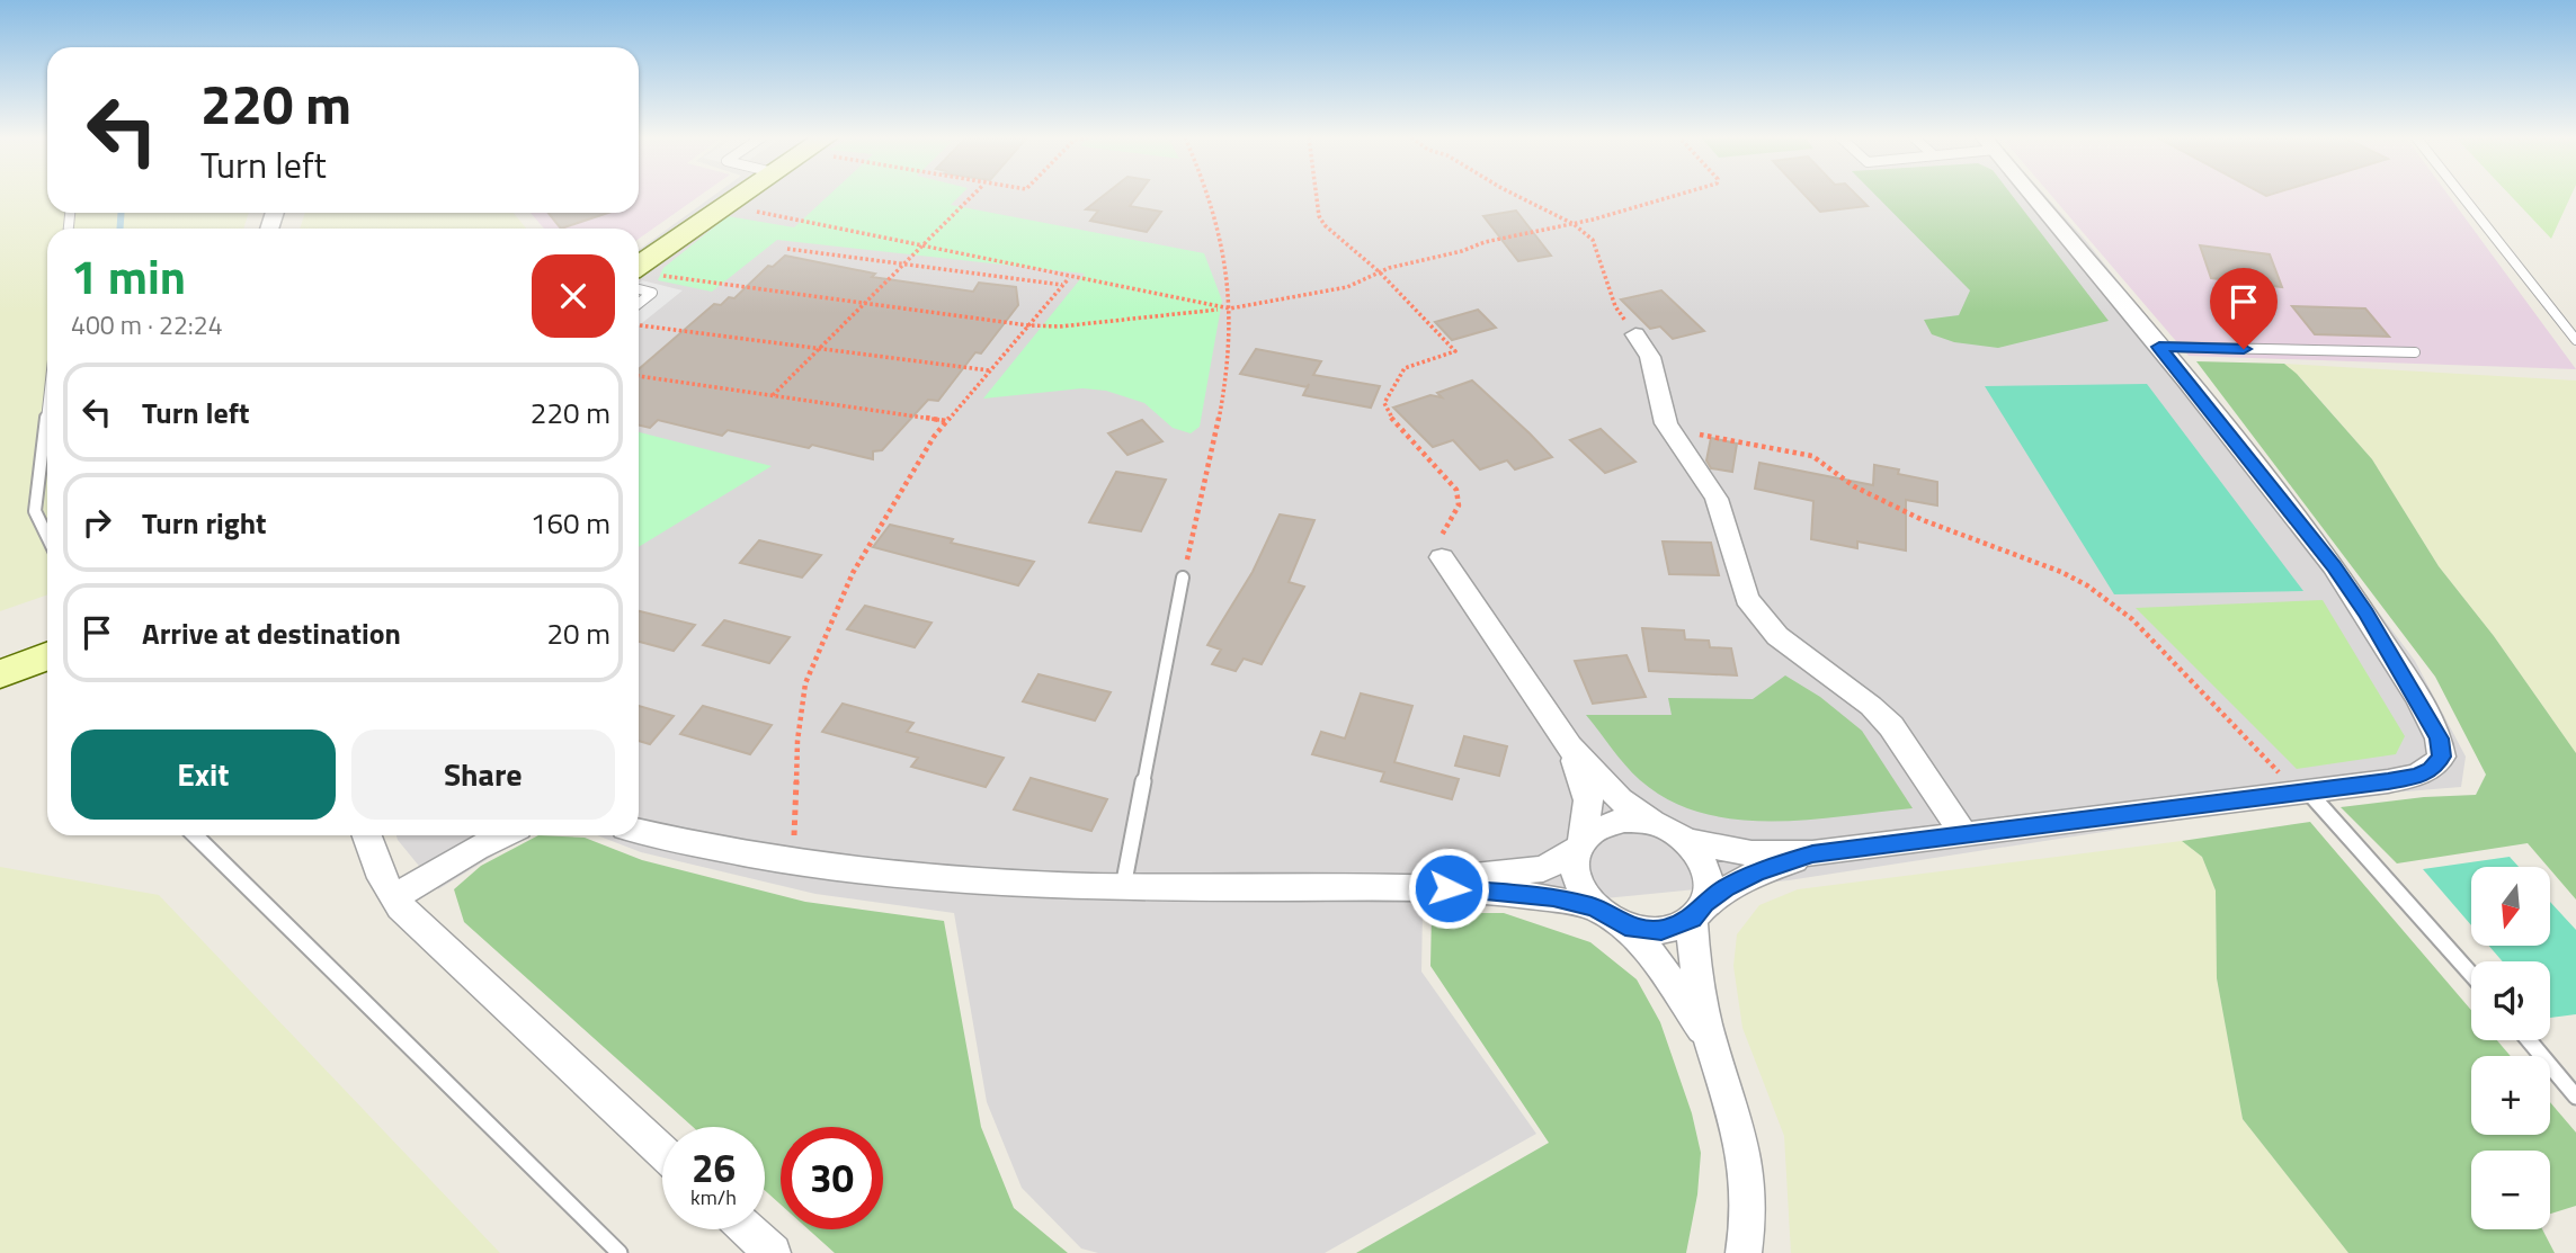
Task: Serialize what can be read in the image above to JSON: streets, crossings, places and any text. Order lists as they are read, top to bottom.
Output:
{
  "north": "bottom",
  "page": {
    "turn": ["220 m", "Turn left"],
    "heading": ["1 min", "400 m · 22:24"],
    "list": [
      {
        "name": "Turn left",
        "value": "220 m"
      },
      {
        "name": "Turn right",
        "value": "160 m"
      },
      {
        "name": "Arrive at destination",
        "value": "20 m"
      }
    ],
    "buttons": ["Exit", "Share"],
    "map_buttons": ["+", "−"],
    "speed": "26 km/h",
    "limit": "30"
  }
}
